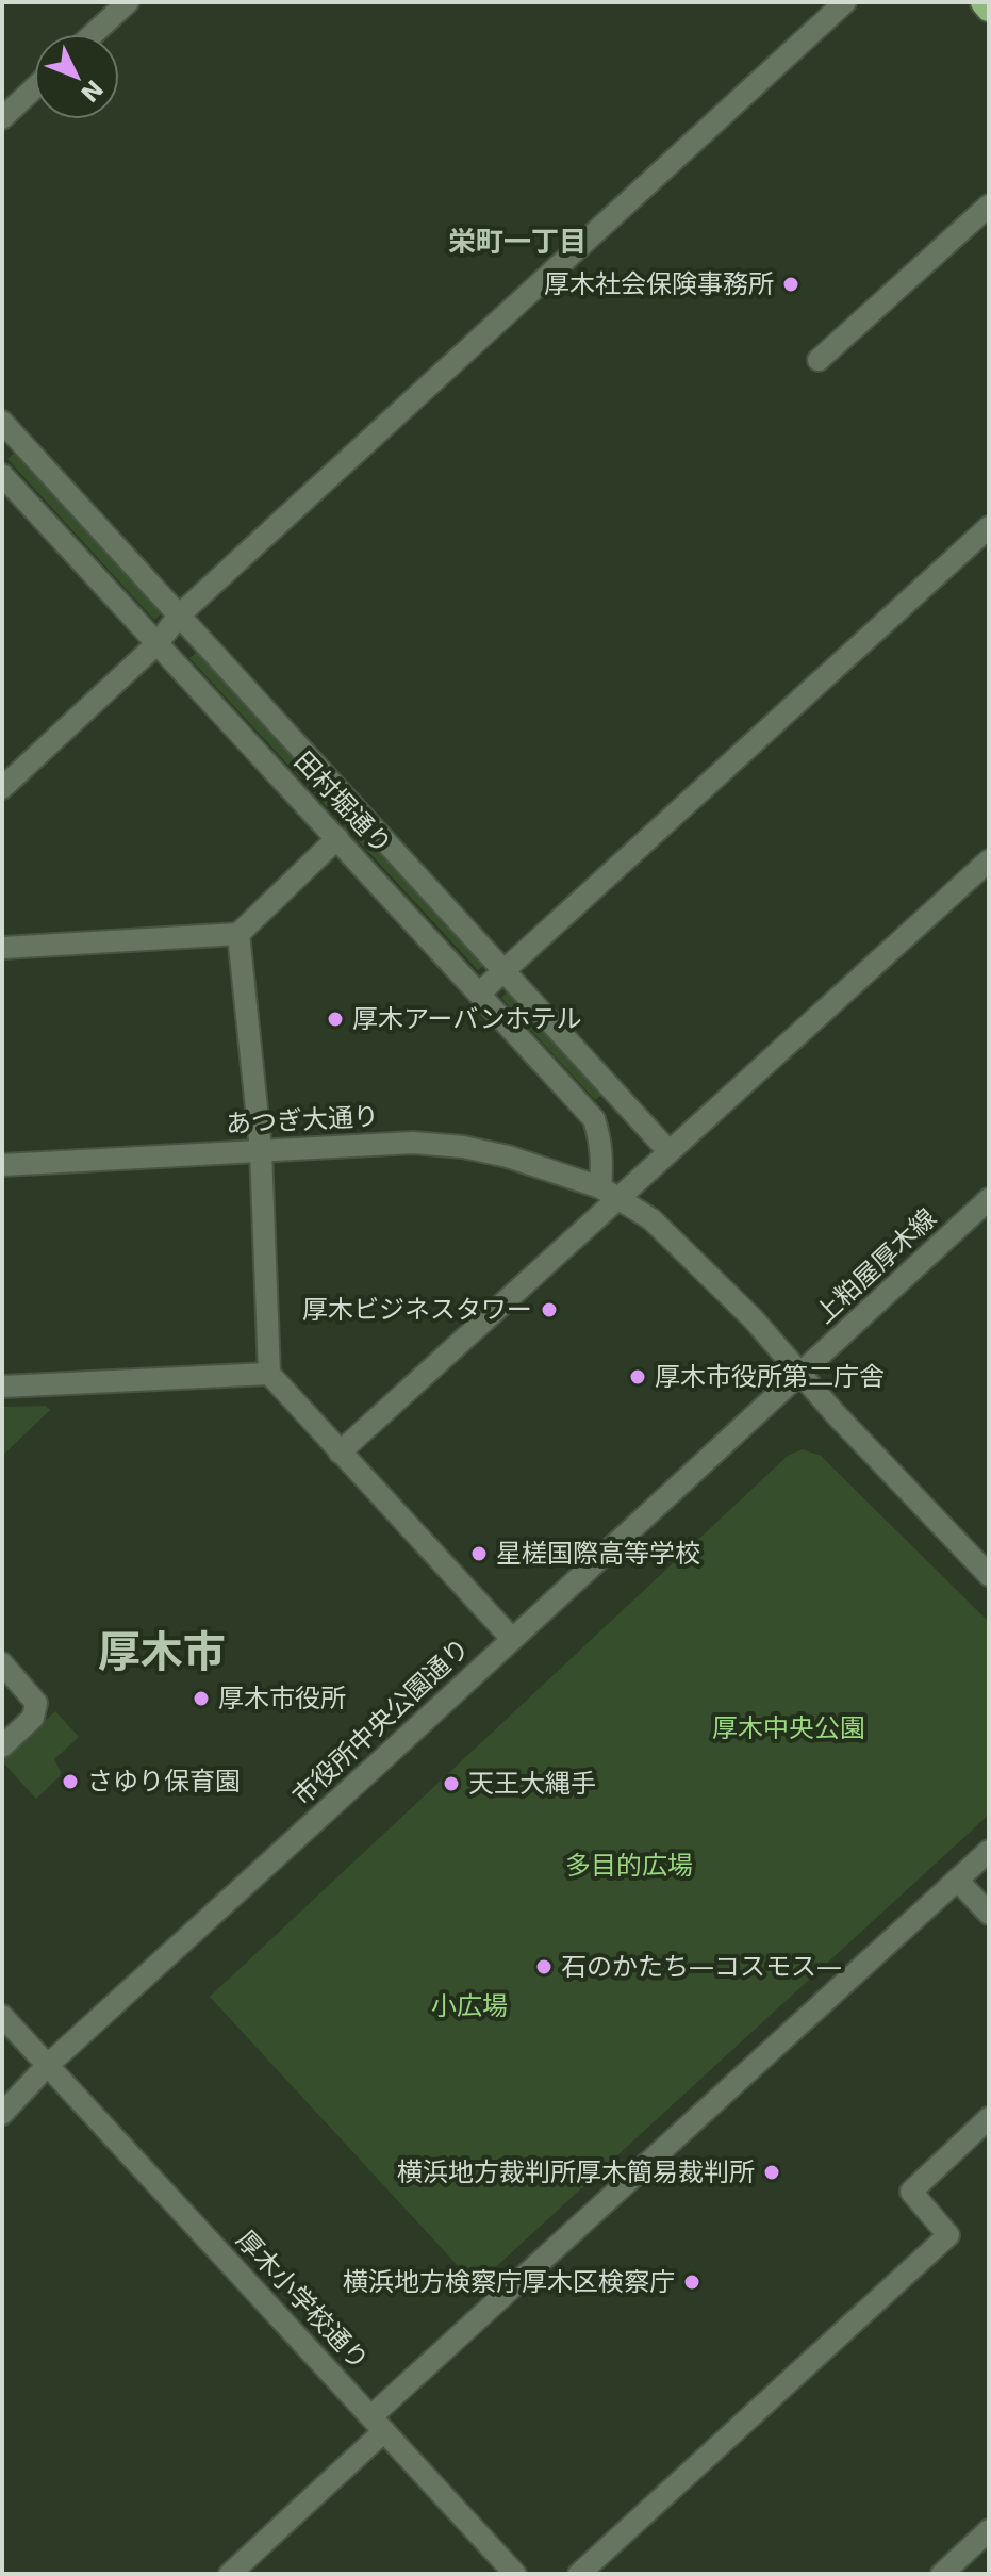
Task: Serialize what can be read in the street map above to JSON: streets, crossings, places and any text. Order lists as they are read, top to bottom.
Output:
{
  "streets": {
    "street": [
      "田村堀通り",
      "あつぎ大通り",
      "上粕屋厚木線",
      "市役所中央公園通り",
      "厚木小学校通り"
    ]
  },
  "crossings": [
    ["田村堀通り", "あつぎ大通り"],
    ["あつぎ大通り", "上粕屋厚木線"],
    ["あつぎ大通り", "市役所中央公園通り"],
    ["上粕屋厚木線", "市役所中央公園通り"],
    ["市役所中央公園通り", "厚木小学校通り"]
  ],
  "districts": ["栄町一丁目", "厚木市"],
  "parks": ["厚木中央公園", "多目的広場", "小広場"],
  "places": [
    "厚木社会保険事務所",
    "厚木アーバンホテル",
    "厚木ビジネスタワー",
    "厚木市役所第二庁舎",
    "星槎国際高等学校",
    "厚木市役所",
    "さゆり保育園",
    "天王大縄手",
    "石のかたち—コスモス—",
    "横浜地方裁判所厚木簡易裁判所",
    "横浜地方検察庁厚木区検察庁"
  ],
  "north": "bottom right"
}
